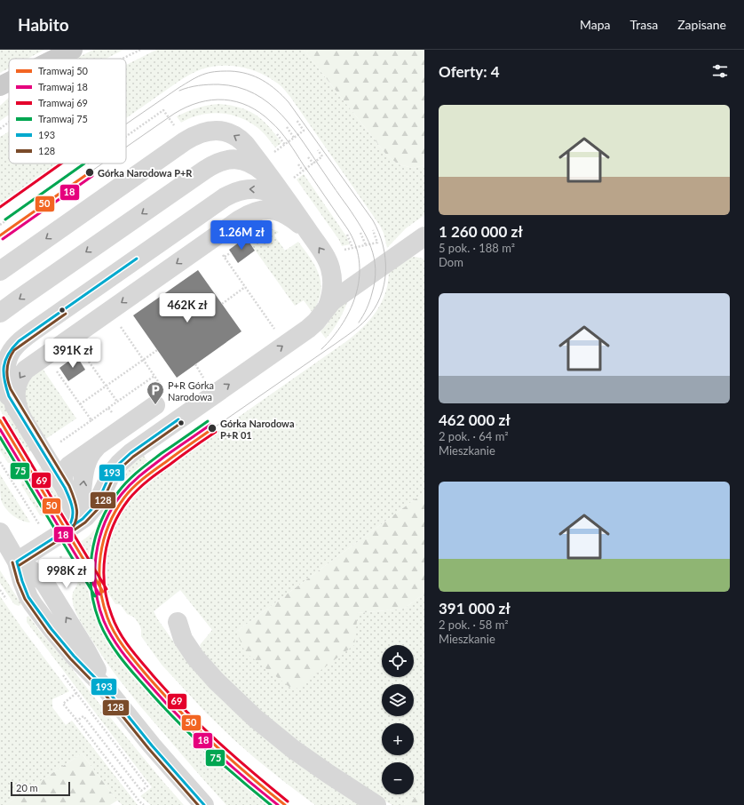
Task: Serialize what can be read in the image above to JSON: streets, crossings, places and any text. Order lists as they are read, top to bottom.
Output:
{
  "places": {
    "other": ["Górka Narodowa P+R", "Górka Narodowa P+R 01"],
    "parking": ["P+R Górka Narodowa"]
  },
  "lines": [
    "tram line 69",
    "tram line 75",
    "tram line 50",
    "tram line 18",
    "transit line 193",
    "transit line 128"
  ],
  "legend": [
    "Tramwaj 50",
    "Tramwaj 18",
    "Tramwaj 69",
    "Tramwaj 75",
    "193",
    "128"
  ],
  "scale_bar": "20 m",
  "page": {
    "header": "Habito",
    "nav": ["Mapa", "Trasa", "Zapisane"],
    "heading": "Oferty: 4",
    "list": [
      {
        "name": "1 260 000 zł",
        "note": "5 pok. · 188 m² · Dom"
      },
      {
        "name": "462 000 zł",
        "note": "2 pok. · 64 m² · Mieszkanie"
      },
      {
        "name": "391 000 zł",
        "note": "2 pok. · 58 m² · Mieszkanie"
      }
    ],
    "price": [
      "1.26M zł",
      "462K zł",
      "391K zł",
      "998K zł"
    ],
    "map_buttons": ["+", "−"],
    "scale": "20 m"
  }
}
